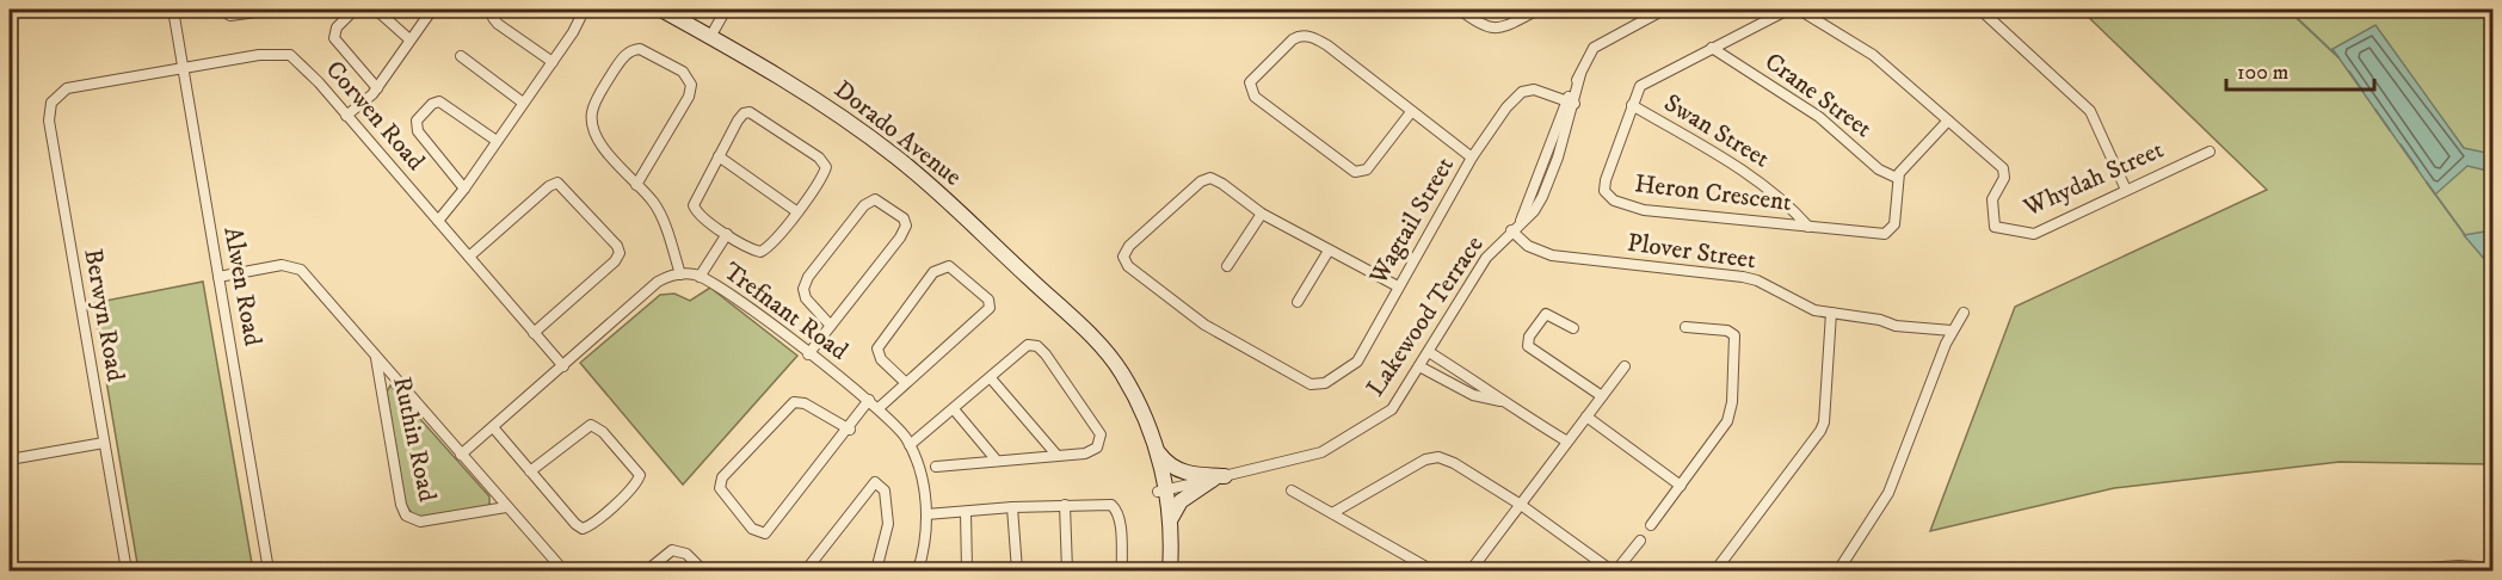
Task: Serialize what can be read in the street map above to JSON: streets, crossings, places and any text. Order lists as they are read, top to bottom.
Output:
{
  "streets": {
    "street": [
      "Crane Street",
      "Corwen Road",
      "Swan Street",
      "Dorado Avenue",
      "Whydah Street",
      "Heron Crescent",
      "Wagtail Street",
      "Plover Street",
      "Alwen Road",
      "Trefnant Road",
      "Berwyn Road",
      "Lakewood Terrace",
      "Ruthin Road"
    ]
  },
  "crossings": [
    ["Crane Street", "Heron Crescent"],
    ["Corwen Road", "Alwen Road"],
    ["Corwen Road", "Berwyn Road"],
    ["Swan Street", "Heron Crescent"],
    ["Dorado Avenue", "Lakewood Terrace"],
    ["Wagtail Street", "Lakewood Terrace"],
    ["Plover Street", "Lakewood Terrace"],
    ["Alwen Road", "Ruthin Road"]
  ],
  "scale_bar": "100 m"
}
